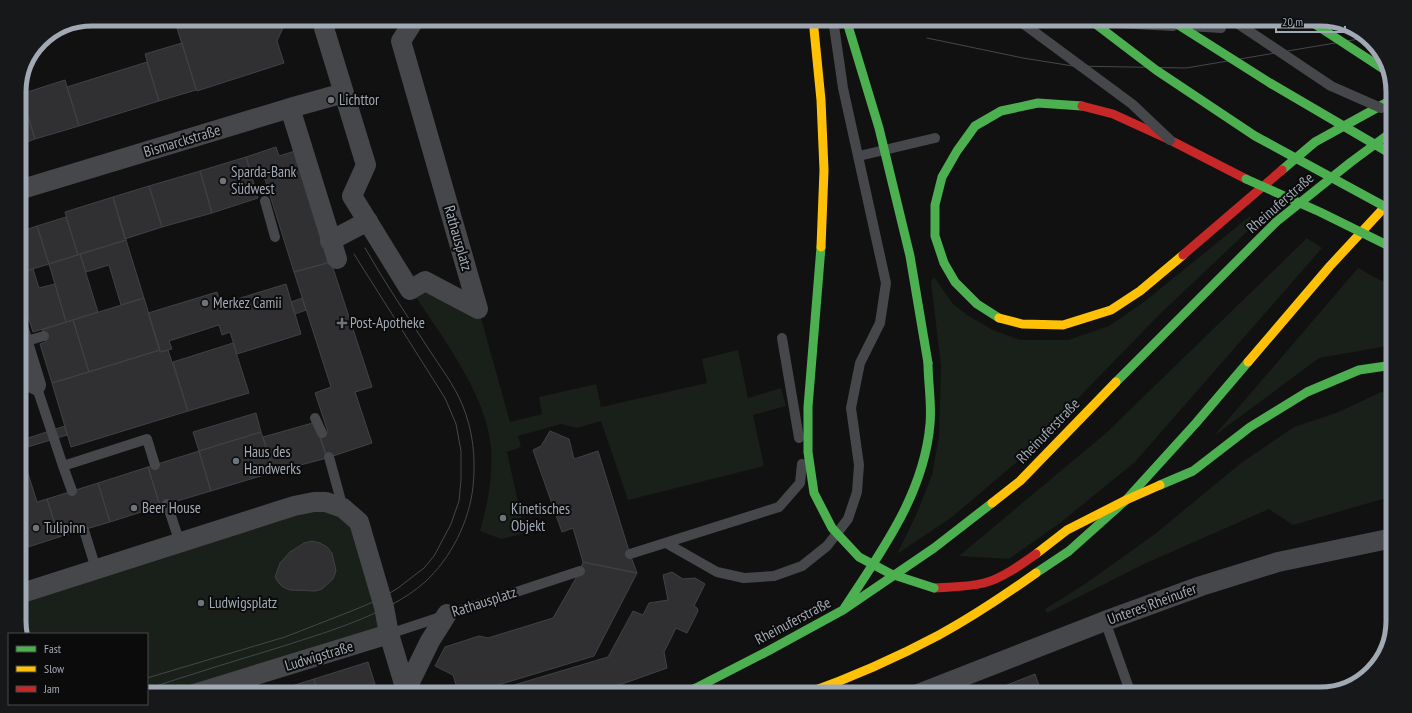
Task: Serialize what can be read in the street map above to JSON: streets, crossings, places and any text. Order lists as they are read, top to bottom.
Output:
{
  "streets": {
    "main road": ["Rheinuferstraße"],
    "street": [
      "Bismarckstraße",
      "Rathausplatz",
      "Unteres Rheinufer",
      "Ludwigstraße"
    ]
  },
  "crossings": [
    ["Bismarckstraße", "Rathausplatz"],
    ["Rathausplatz", "Ludwigstraße"]
  ],
  "places": {
    "other": [
      "Lichttor",
      "Sparda-Bank Südwest",
      "Merkez Camii",
      "Haus des Handwerks",
      "Beer House",
      "Kinetisches Objekt",
      "Tulipinn",
      "Ludwigsplatz"
    ],
    "health": ["Post-Apotheke"]
  },
  "legend": ["Fast", "Slow", "Jam"],
  "scale_bar": "20 m"
}
